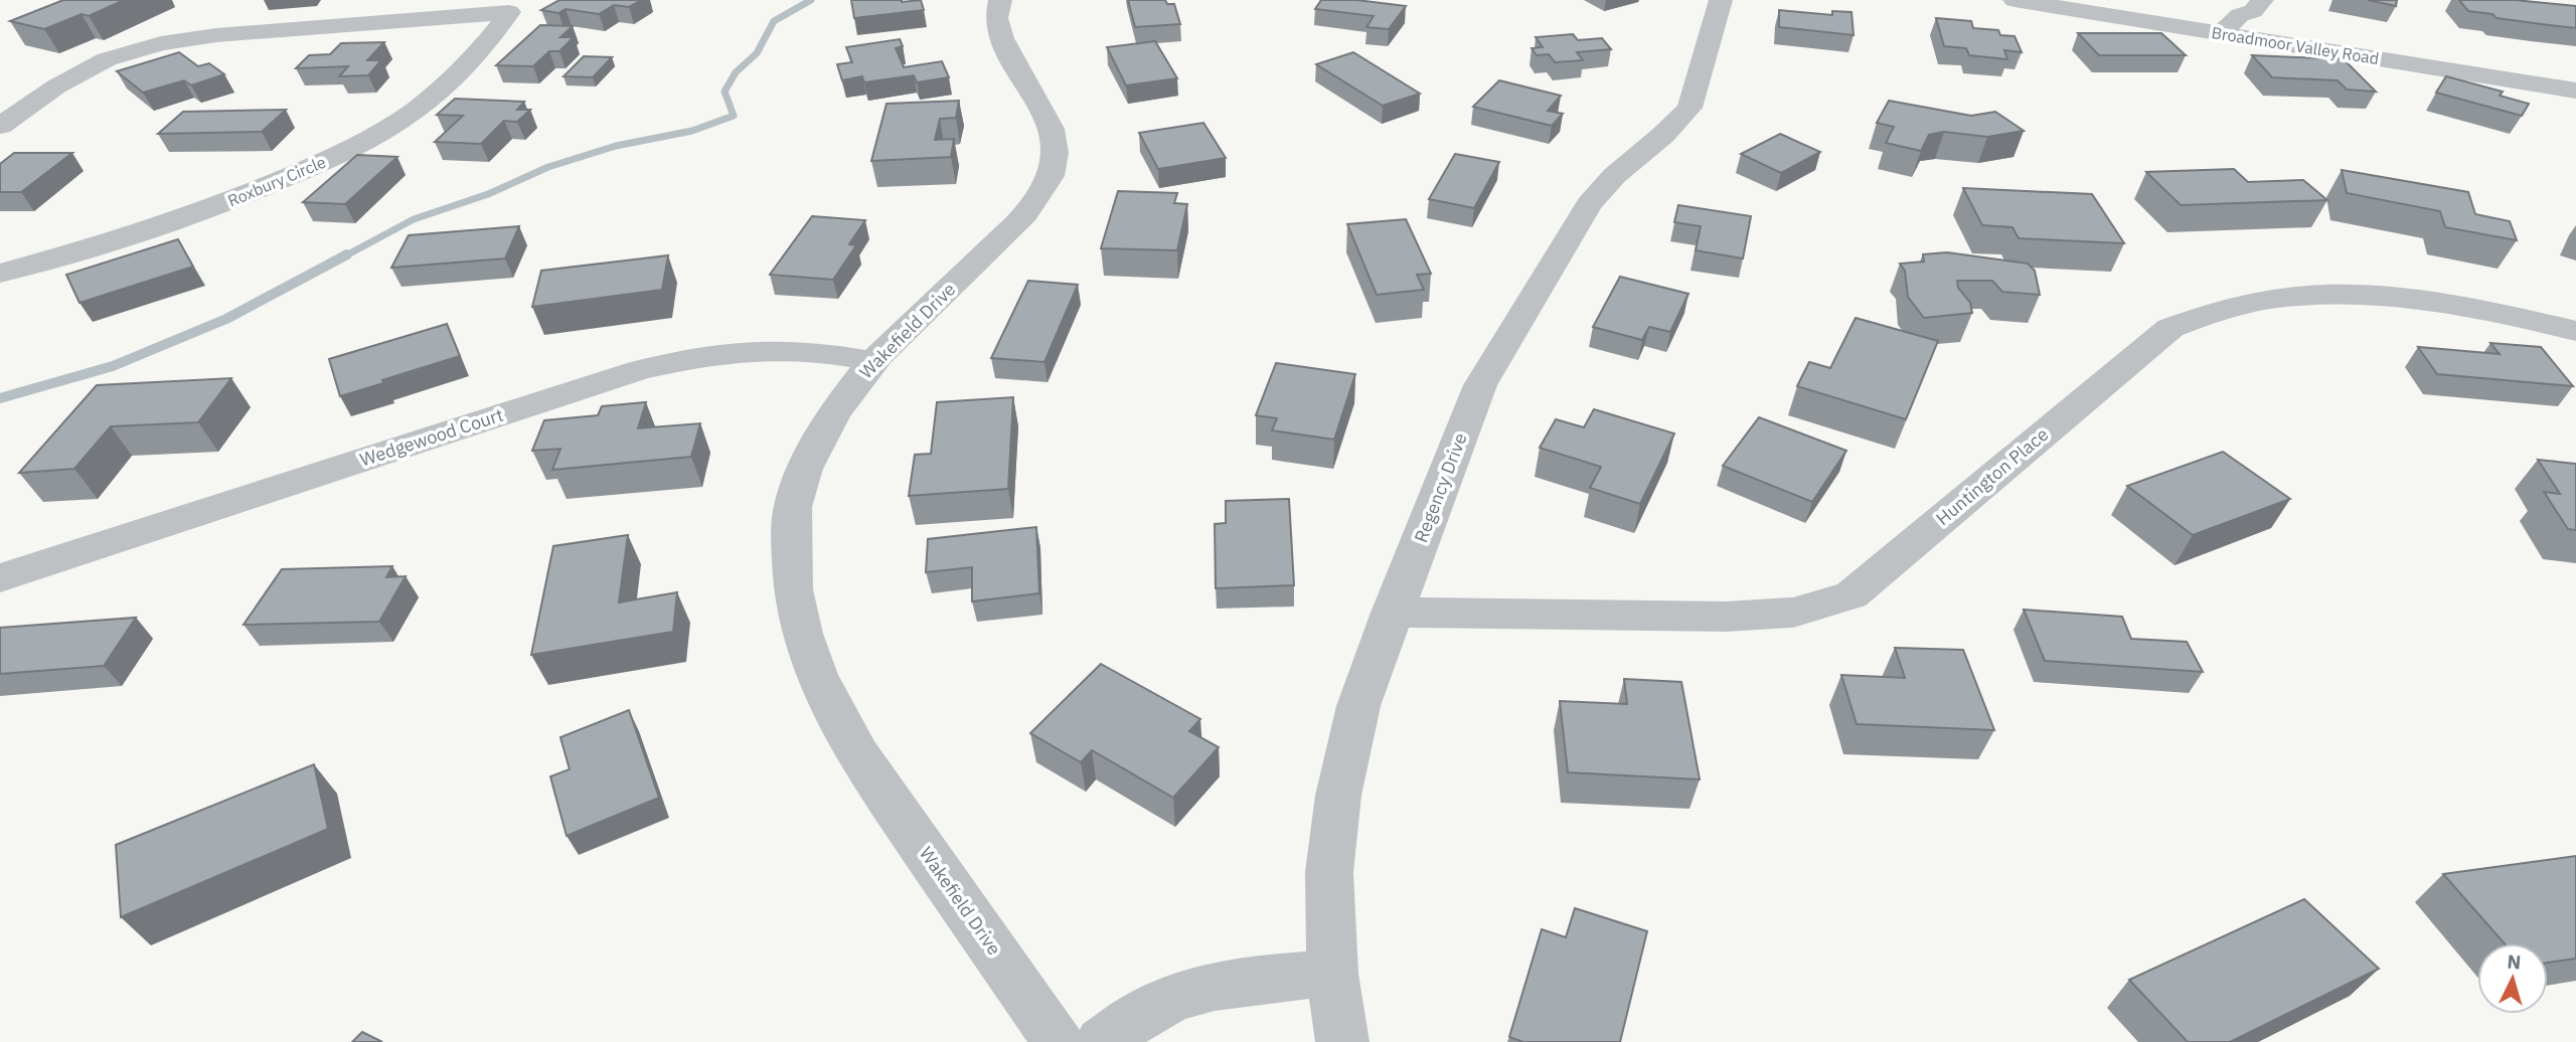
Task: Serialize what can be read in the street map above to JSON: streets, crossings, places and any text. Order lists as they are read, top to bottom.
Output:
{
  "streets": {
    "street": [
      "Broadmoor Valley Road",
      "Roxbury Circle",
      "Wakefield Drive",
      "Wedgewood Court",
      "Huntington Place",
      "Regency Drive"
    ]
  },
  "crossings": [
    ["Wakefield Drive", "Wedgewood Court"],
    ["Huntington Place", "Regency Drive"]
  ],
  "north": "top"
}
